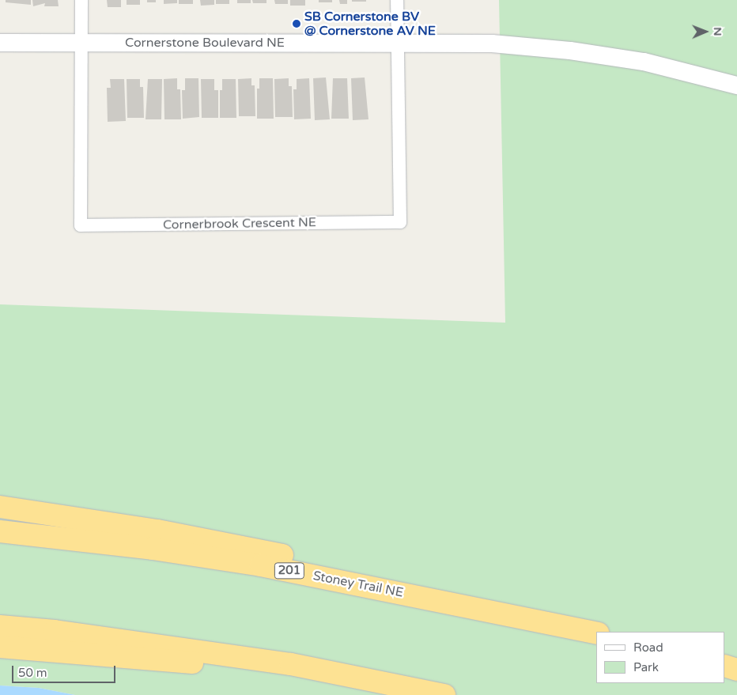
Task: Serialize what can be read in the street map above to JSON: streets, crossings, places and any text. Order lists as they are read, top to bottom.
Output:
{
  "streets": {
    "highway": ["201", "Stoney Trail NE"],
    "street": ["Cornerstone Boulevard NE", "Cornerbrook Crescent NE"]
  },
  "crossings": [
    ["Cornerstone Boulevard NE", "Cornerbrook Crescent NE"]
  ],
  "places": ["SB Cornerstone BV @ Cornerstone AV NE"],
  "legend": ["Road", "Park"],
  "scale_bar": "50 m",
  "north": "right"
}
